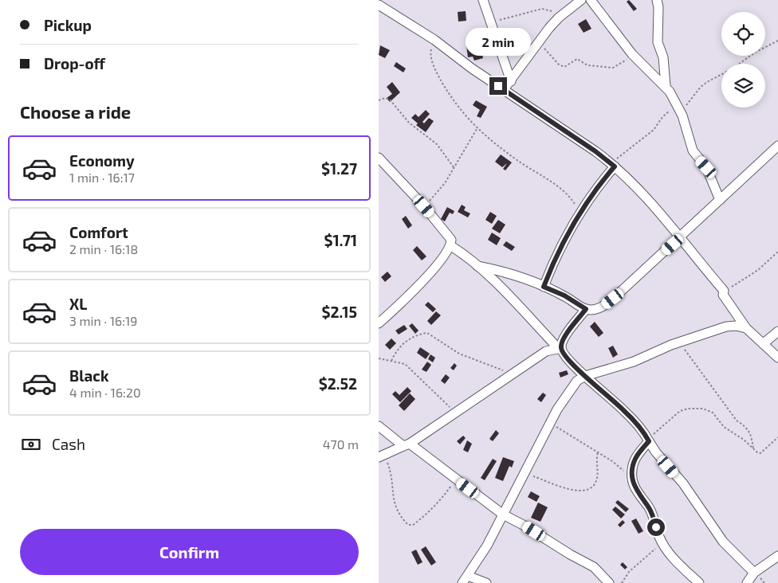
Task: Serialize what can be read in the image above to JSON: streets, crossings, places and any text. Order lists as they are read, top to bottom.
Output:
{
  "page": {
    "banner": ["Pickup", "Drop-off"],
    "bubble": "2 min",
    "heading": "Choose a ride",
    "list": [
      {
        "name": "Economy",
        "note": "1 min · 16:17",
        "value": "$1.27"
      },
      {
        "name": "Comfort",
        "note": "2 min · 16:18",
        "value": "$1.71"
      },
      {
        "name": "XL",
        "note": "3 min · 16:19",
        "value": "$2.15"
      },
      {
        "name": "Black",
        "note": "4 min · 16:20",
        "value": "$2.52"
      }
    ],
    "pay": ["Cash", "470 m"],
    "buttons": "Confirm"
  }
}
